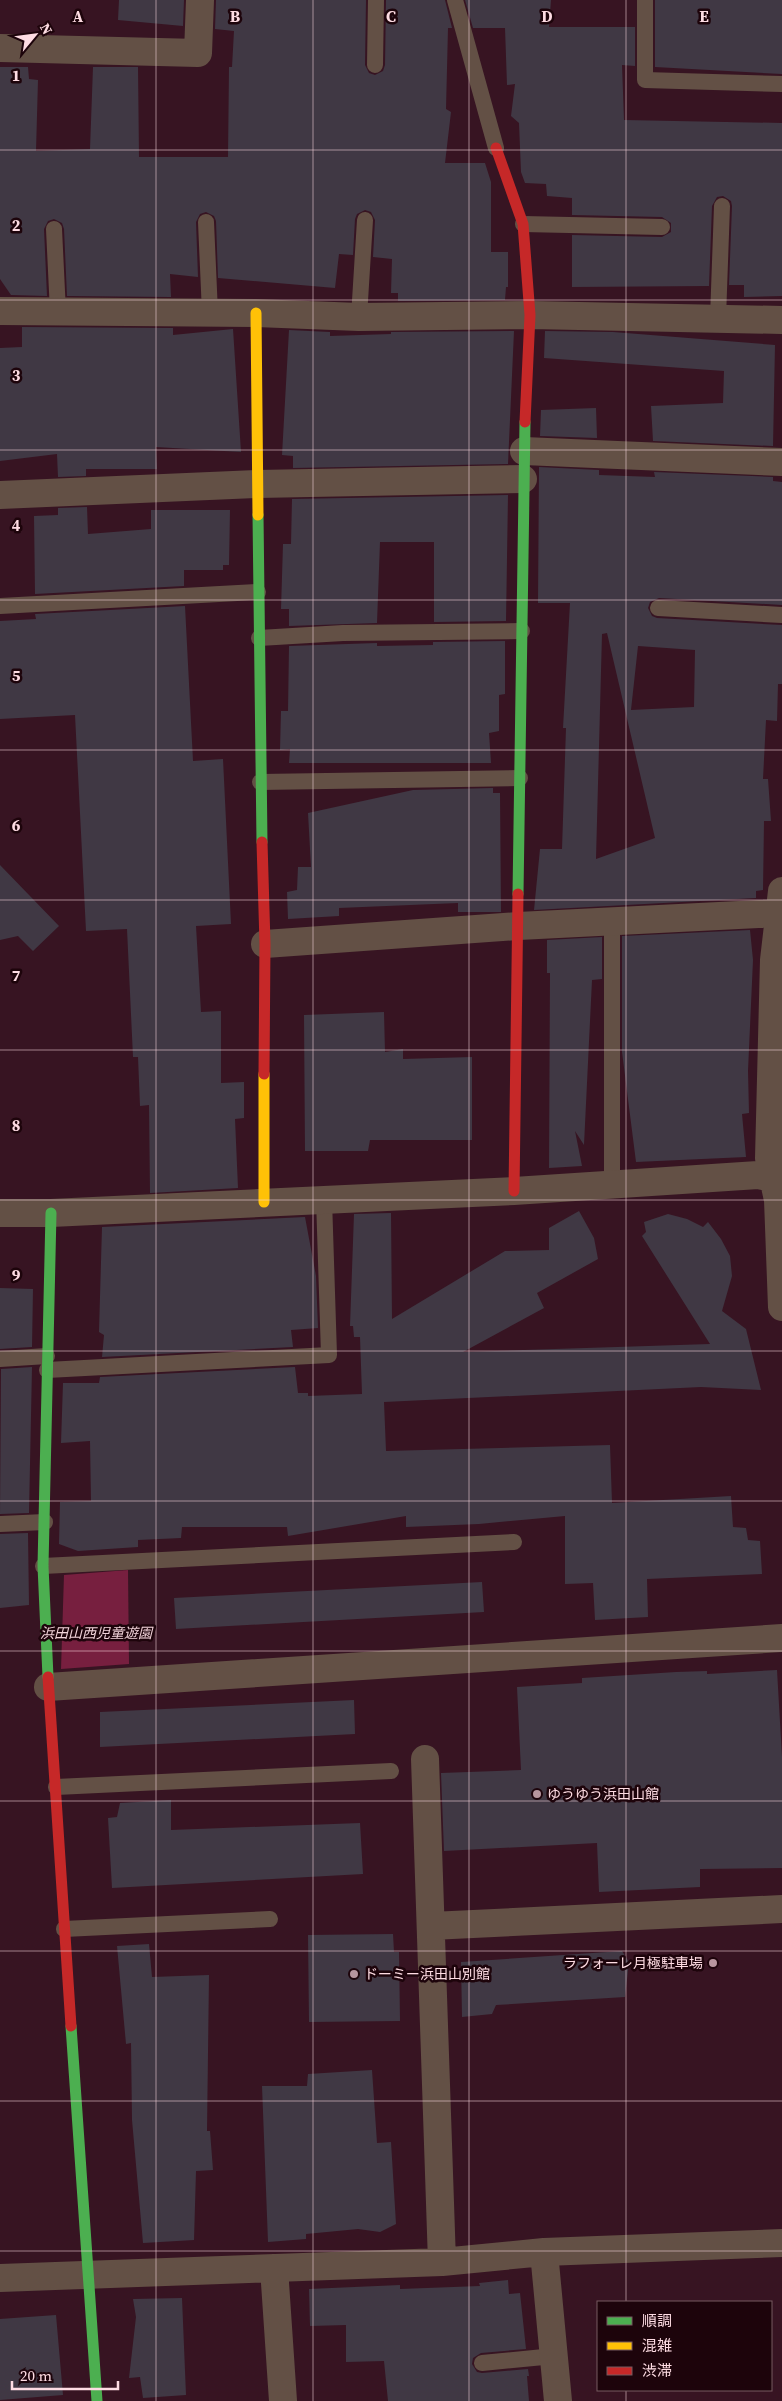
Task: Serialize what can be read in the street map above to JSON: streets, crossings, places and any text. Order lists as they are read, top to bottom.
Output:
{
  "parks": ["浜田山西児童遊園"],
  "places": ["ゆうゆう浜田山館", "ラフォーレ月極駐車場", "ドーミー浜田山別館"],
  "legend": ["順調", "混雑", "渋滞"],
  "scale_bar": "20 m",
  "north": "top right",
  "grid": {
    "columns": [
      "A",
      "B",
      "C",
      "D",
      "E"
    ],
    "rows": [
      "1",
      "2",
      "3",
      "4",
      "5",
      "6",
      "7",
      "8",
      "9"
    ]
  }
}
